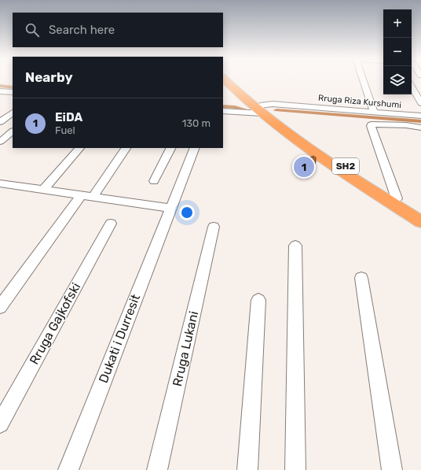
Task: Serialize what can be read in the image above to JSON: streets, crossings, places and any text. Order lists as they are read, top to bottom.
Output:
{
  "streets": {
    "highway": ["SH2"],
    "street": [
      "Rruga Riza Kurshumi",
      "Rruga Gajkofski",
      "Dukati i Durresit",
      "Rruga Lukani"
    ]
  },
  "crossings": [
    ["Rruga Riza Kurshumi", "SH2"]
  ],
  "page": {
    "map_buttons": ["+", "−"],
    "search": "Search here",
    "heading": "Nearby",
    "list": [
      {
        "mark": "1",
        "name": "EiDA",
        "note": "Fuel",
        "value": "130 m"
      }
    ],
    "pins": "1"
  }
}
